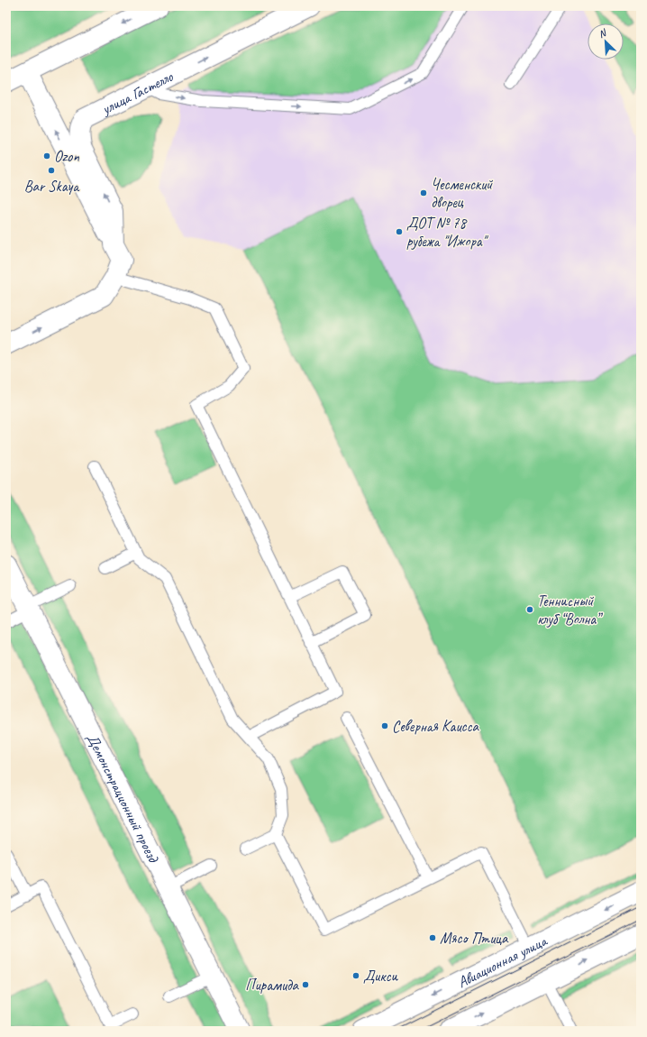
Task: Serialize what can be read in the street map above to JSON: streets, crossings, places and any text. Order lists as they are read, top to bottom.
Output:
{
  "streets": {
    "street": ["улица Гастелло", "Демонстрационный проезд", "Авиационная улица"]
  },
  "places": [
    "Ozon",
    "Bar Skaya",
    "Чесменский дворец",
    "ДОТ № 78 рубежа \"Ижора\"",
    "Теннисный клуб “Волна”",
    "Северная Каисса",
    "Мясо Птица",
    "Дикси",
    "Пирамида"
  ],
  "north": "top left"
}
